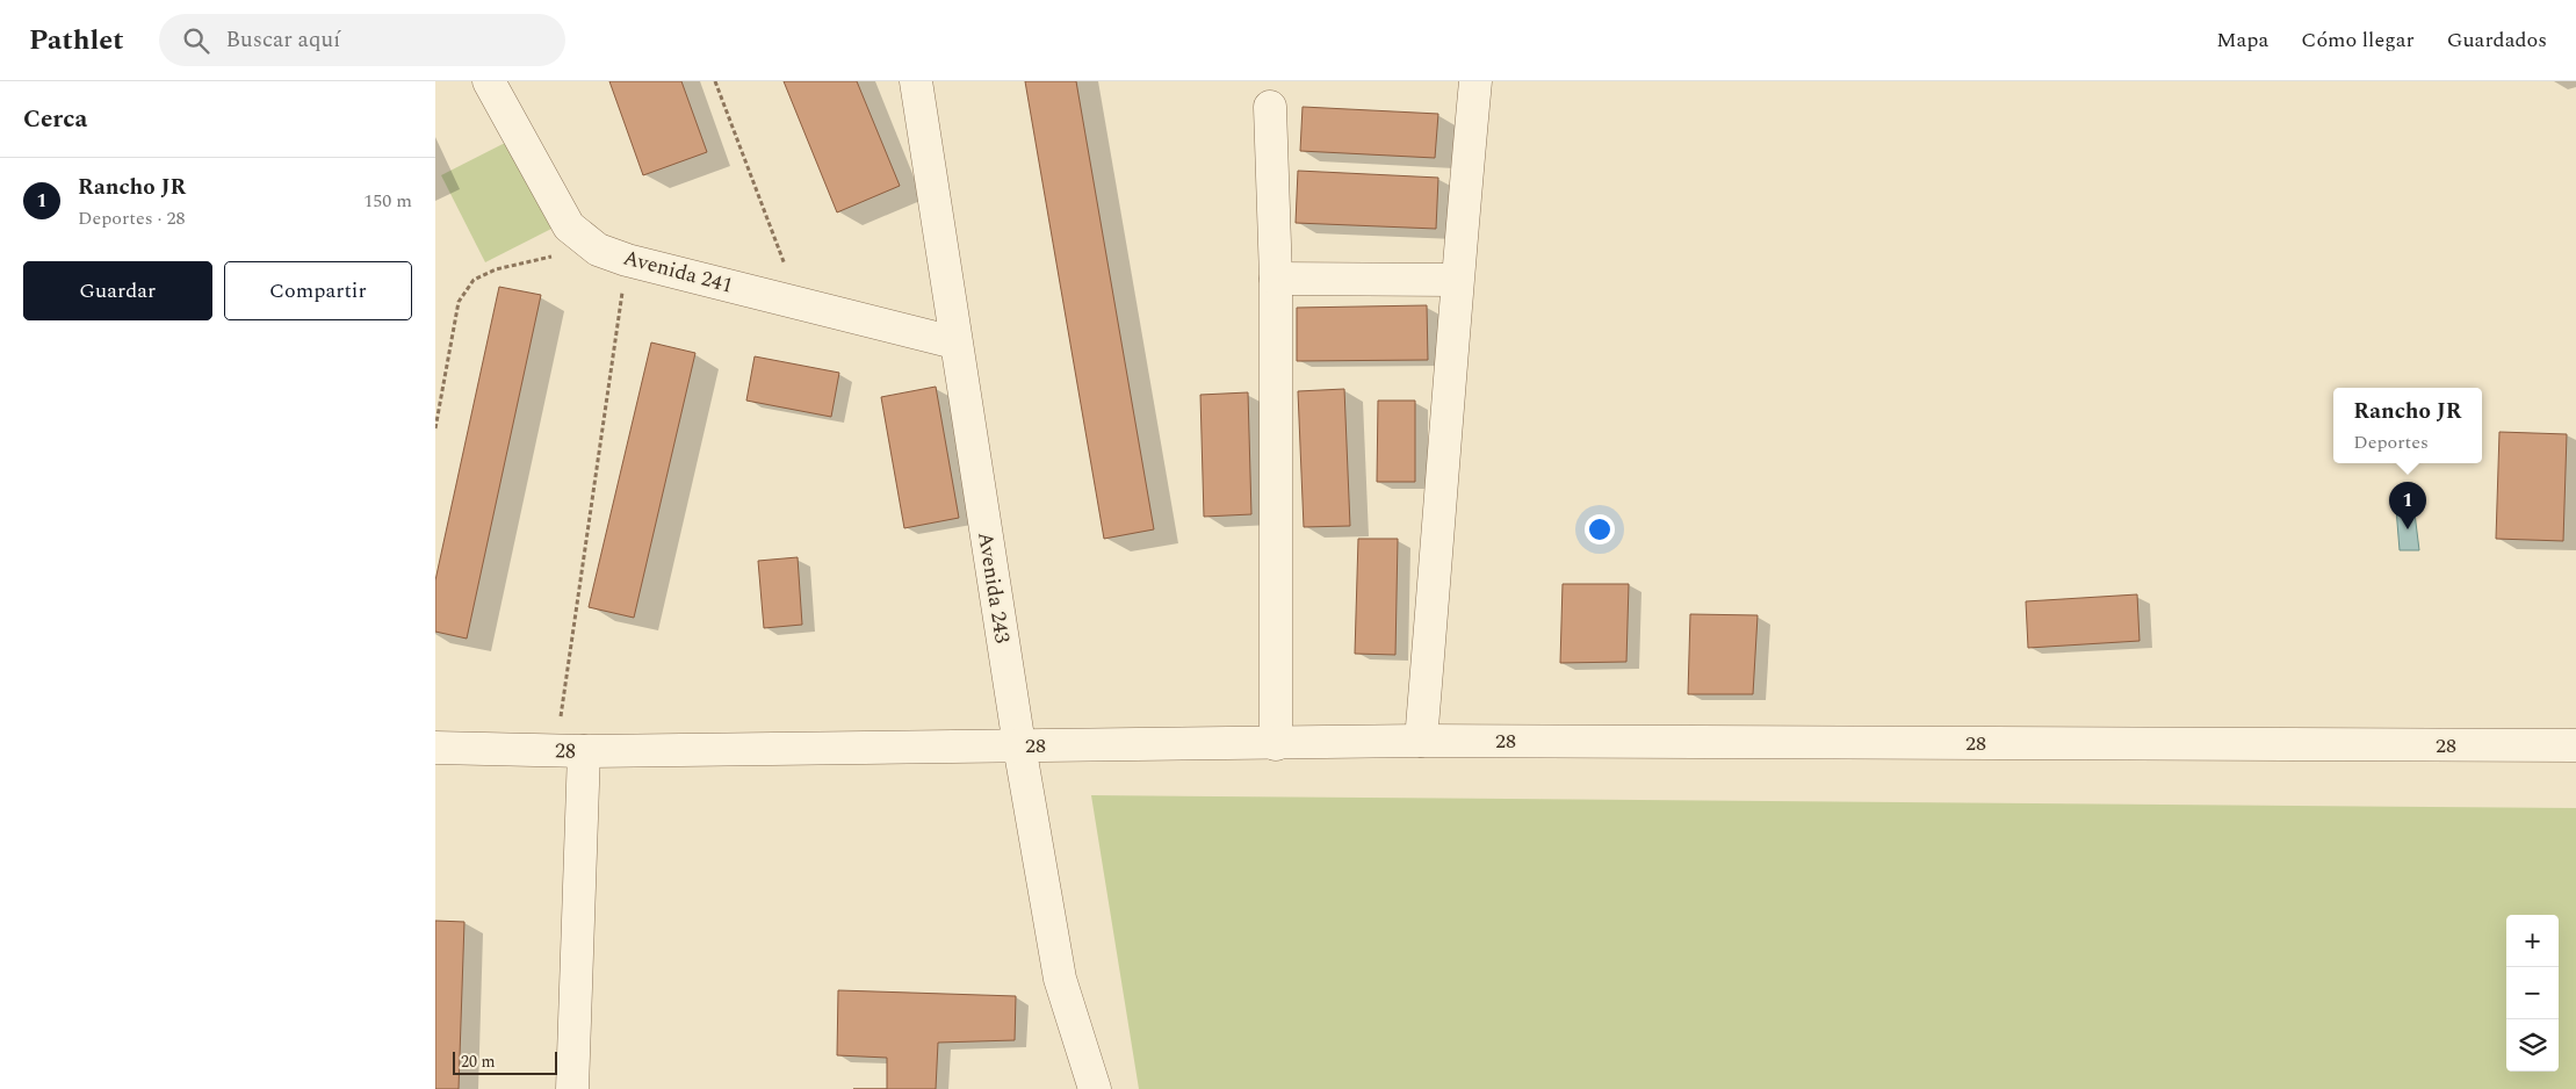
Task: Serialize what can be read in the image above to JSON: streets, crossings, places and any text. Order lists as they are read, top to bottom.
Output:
{
  "streets": {
    "street": ["Avenida 241", "Avenida 243", "28"]
  },
  "crossings": [
    ["Avenida 241", "Avenida 243"],
    ["Avenida 243", "28"]
  ],
  "scale_bar": "20 m",
  "page": {
    "header": "Pathlet",
    "search": "Buscar aquí",
    "nav": ["Mapa", "Cómo llegar", "Guardados"],
    "heading": "Cerca",
    "list": [
      {
        "mark": "1",
        "name": "Rancho JR",
        "note": "Deportes · 28",
        "value": "150 m"
      }
    ],
    "buttons": ["Guardar", "Compartir"],
    "popup": ["Rancho JR", "Deportes"],
    "pins": "1",
    "map_buttons": ["+", "−"],
    "scale": "20 m"
  }
}
